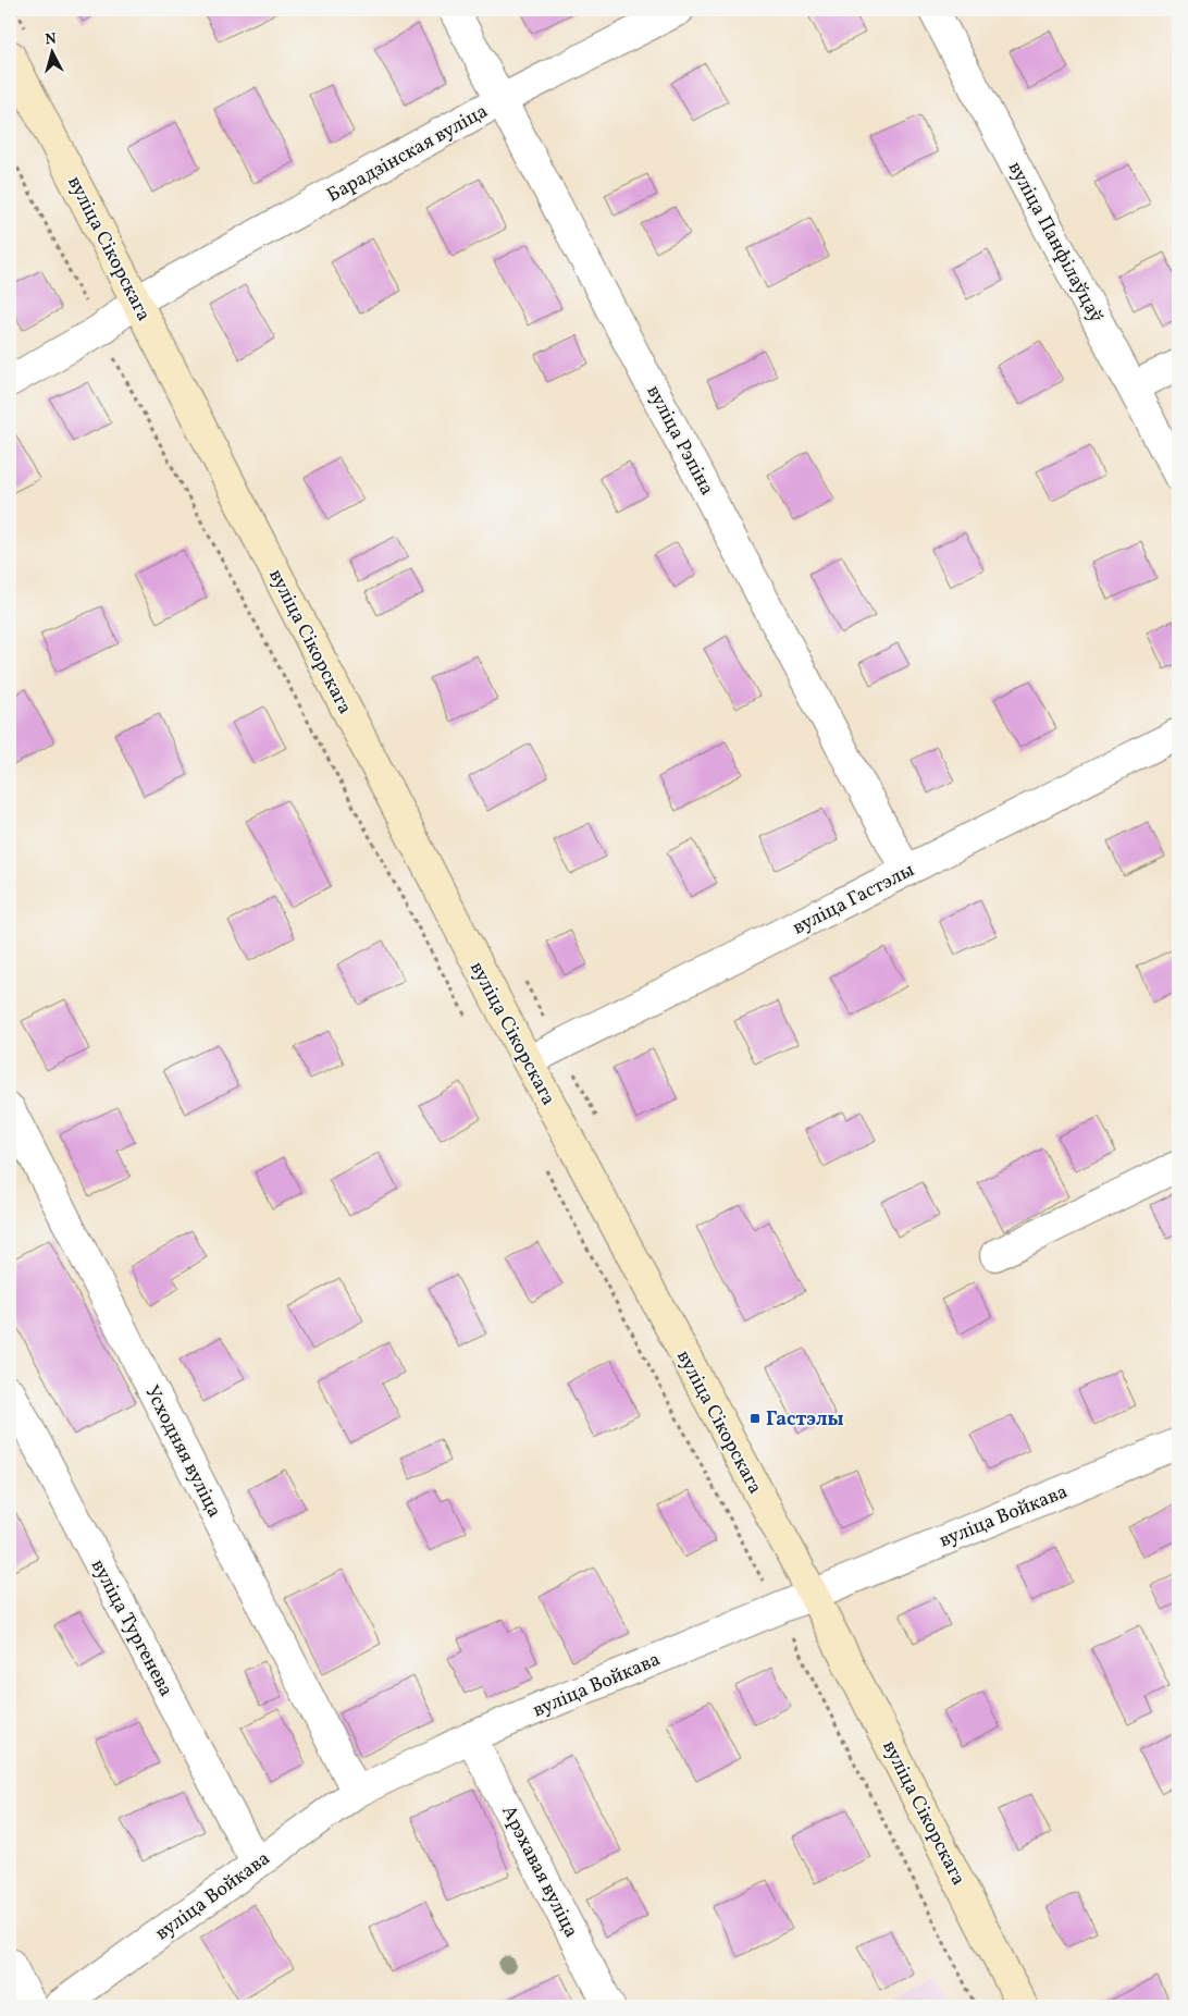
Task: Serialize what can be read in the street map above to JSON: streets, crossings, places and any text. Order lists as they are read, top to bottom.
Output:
{
  "streets": {
    "street": [
      "Барадзінская вуліца",
      "вуліца Панфілаўцаў",
      "вуліца Сікорскага",
      "вуліца Рэпіна",
      "вуліца Гастэлы",
      "Усходняя вуліца",
      "вуліца Войкава",
      "вуліца Тургенева",
      "Арэхавая вуліца"
    ]
  },
  "crossings": [
    ["Барадзінская вуліца", "вуліца Сікорскага"],
    ["Барадзінская вуліца", "вуліца Рэпіна"],
    ["вуліца Сікорскага", "вуліца Гастэлы"],
    ["вуліца Сікорскага", "вуліца Войкава"],
    ["вуліца Рэпіна", "вуліца Гастэлы"],
    ["Усходняя вуліца", "вуліца Войкава"],
    ["вуліца Войкава", "вуліца Тургенева"],
    ["вуліца Войкава", "Арэхавая вуліца"]
  ],
  "places": {
    "transit": ["Гастэлы"]
  },
  "north": "top"
}
